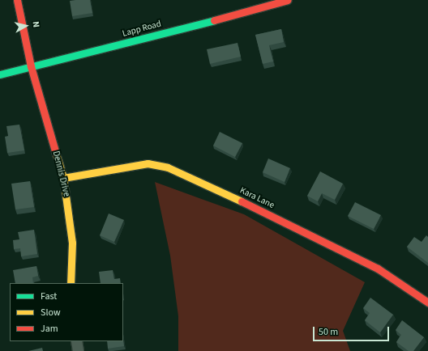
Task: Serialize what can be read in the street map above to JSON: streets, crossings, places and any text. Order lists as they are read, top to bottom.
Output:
{
  "streets": {
    "street": ["Lapp Road", "Dennis Drive", "Kara Lane"]
  },
  "crossings": [
    ["Lapp Road", "Dennis Drive"],
    ["Dennis Drive", "Kara Lane"]
  ],
  "legend": ["Fast", "Slow", "Jam"],
  "scale_bar": "50 m",
  "north": "right"
}
